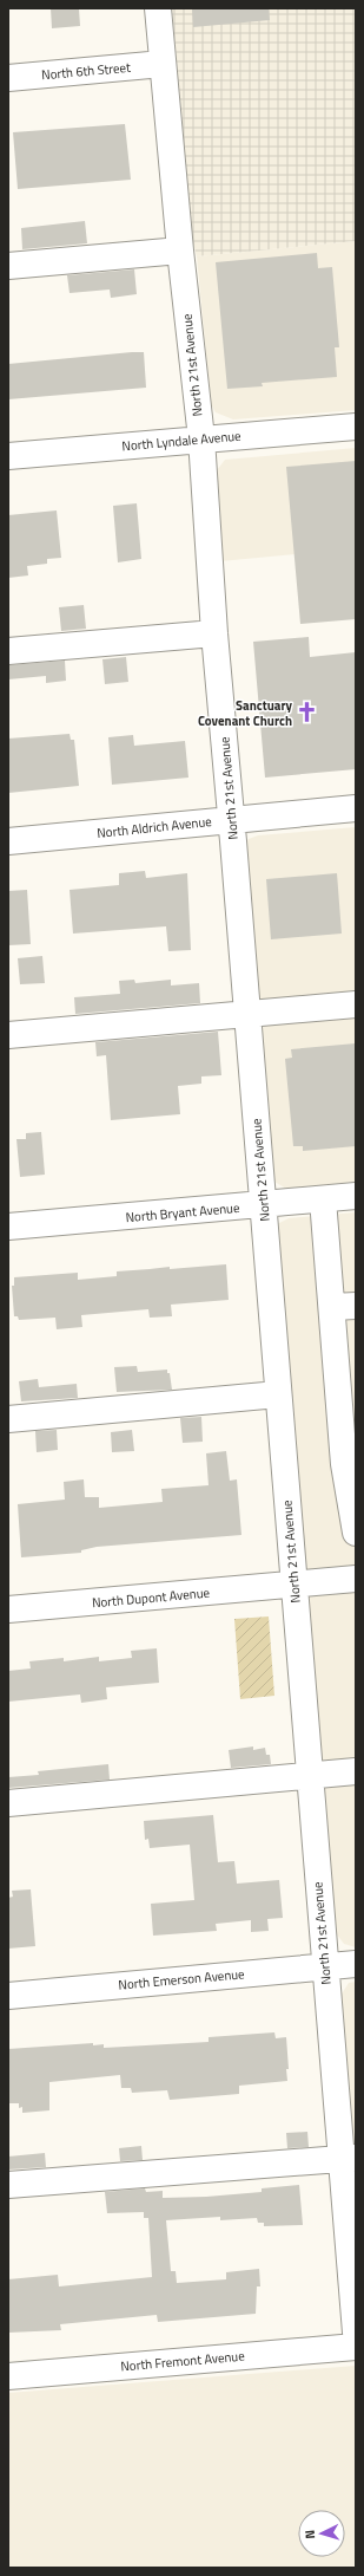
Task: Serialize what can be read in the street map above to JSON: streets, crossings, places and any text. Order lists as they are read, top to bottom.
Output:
{
  "streets": {
    "street": [
      "North 6th Street",
      "North 21st Avenue",
      "North Lyndale Avenue",
      "North Aldrich Avenue",
      "North Bryant Avenue",
      "North Dupont Avenue",
      "North Emerson Avenue",
      "North Fremont Avenue"
    ]
  },
  "crossings": [
    ["North 6th Street", "North 21st Avenue"],
    ["North 21st Avenue", "North Lyndale Avenue"],
    ["North 21st Avenue", "North Aldrich Avenue"],
    ["North 21st Avenue", "North Bryant Avenue"],
    ["North 21st Avenue", "North Dupont Avenue"],
    ["North 21st Avenue", "North Emerson Avenue"]
  ],
  "places": {
    "church": ["Sanctuary Covenant Church"]
  },
  "north": "left"
}
